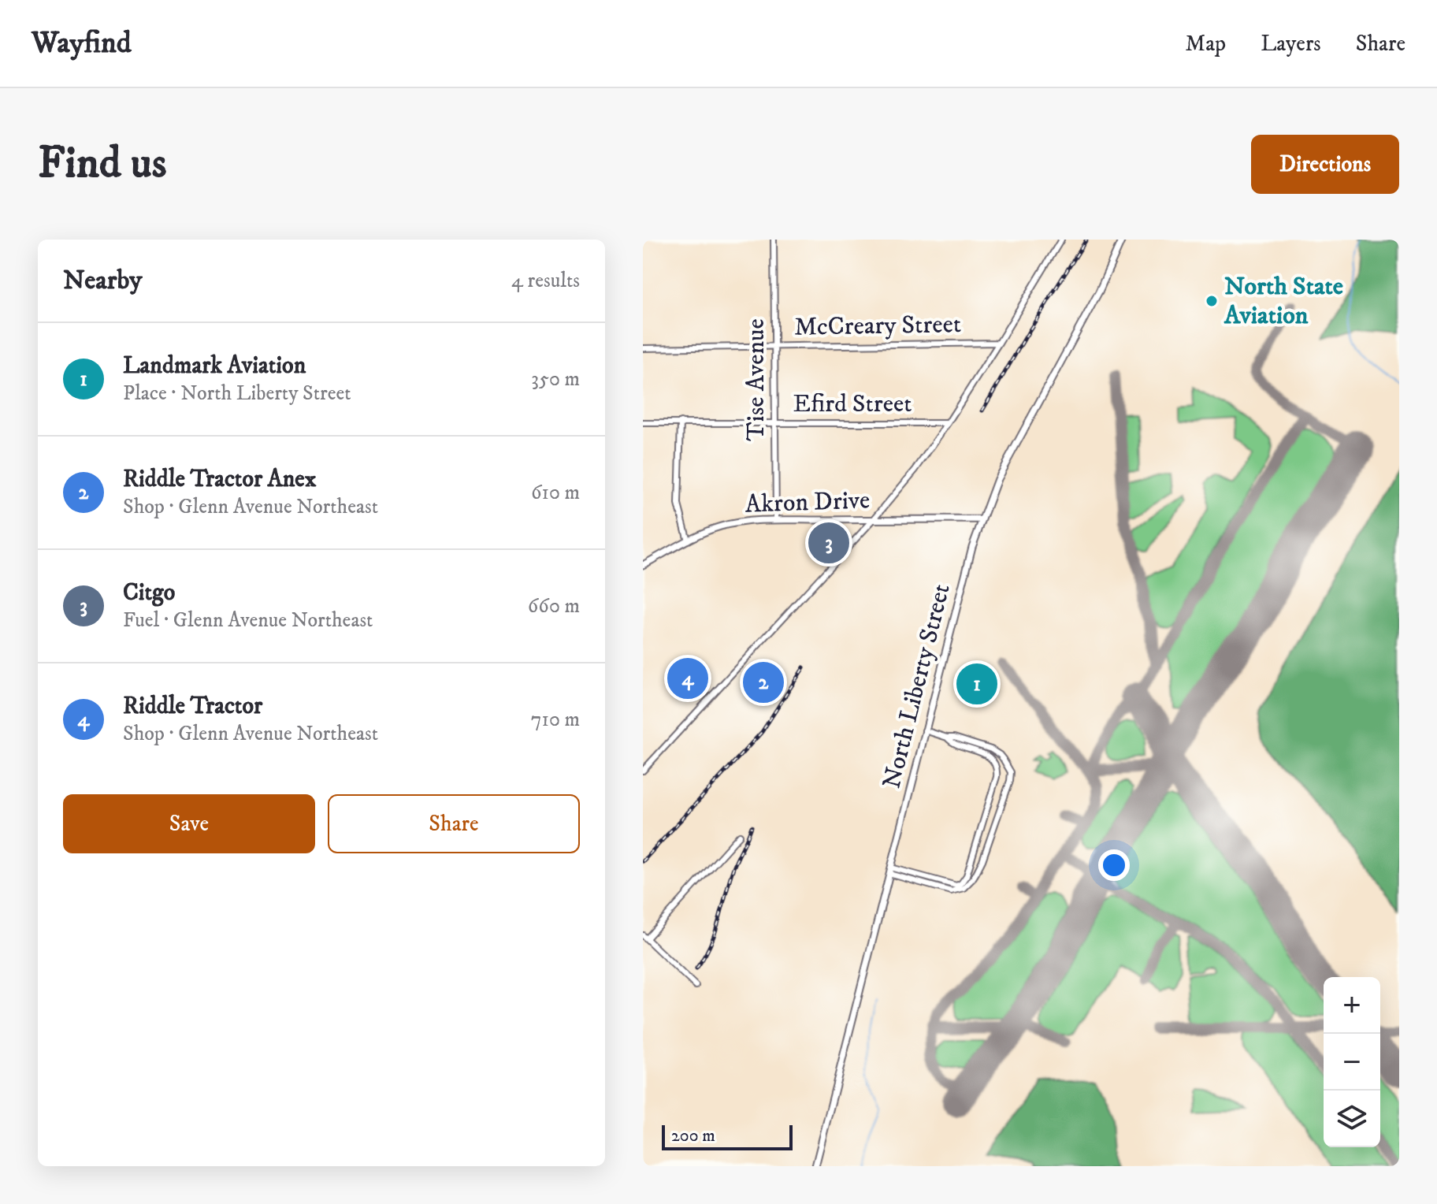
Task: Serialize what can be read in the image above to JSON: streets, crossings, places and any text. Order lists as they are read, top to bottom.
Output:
{
  "streets": {
    "main road": ["Akron Drive", "North Liberty Street"],
    "street": ["McCreary Street", "Tise Avenue", "Efird Street"]
  },
  "crossings": [
    ["McCreary Street", "Tise Avenue"],
    ["Tise Avenue", "Efird Street"],
    ["Tise Avenue", "Akron Drive"],
    ["Akron Drive", "North Liberty Street"]
  ],
  "places": ["North State Aviation"],
  "scale_bar": "200 m",
  "page": {
    "header": "Wayfind",
    "nav": ["Map", "Layers", "Share"],
    "buttons": [
      "Directions",
      ["Save", "Share"]
    ],
    "title": "Find us",
    "heading": ["Nearby", "4 results"],
    "list": [
      {
        "mark": "1",
        "name": "Landmark Aviation",
        "note": "Place · North Liberty Street",
        "value": "350 m"
      },
      {
        "mark": "2",
        "name": "Riddle Tractor Anex",
        "note": "Shop · Glenn Avenue Northeast",
        "value": "610 m"
      },
      {
        "mark": "3",
        "name": "Citgo",
        "note": "Fuel · Glenn Avenue Northeast",
        "value": "660 m"
      },
      {
        "mark": "4",
        "name": "Riddle Tractor",
        "note": "Shop · Glenn Avenue Northeast",
        "value": "710 m"
      }
    ],
    "pins": [
      "3",
      "4",
      "2",
      "1"
    ],
    "map_buttons": ["+", "−"],
    "scale": "200 m"
  }
}
